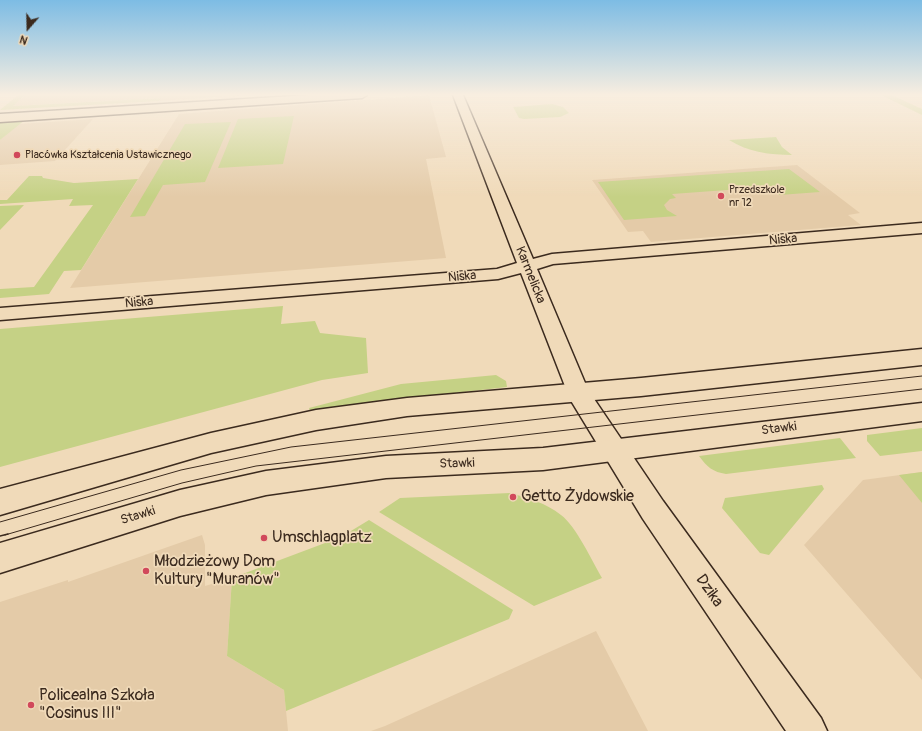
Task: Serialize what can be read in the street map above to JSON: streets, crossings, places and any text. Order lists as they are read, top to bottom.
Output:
{
  "streets": {
    "street": [
      "Niska",
      "Karmelicka",
      "Stawki",
      "Dzika"
    ]
  },
  "crossings": [
    ["Niska", "Karmelicka"],
    ["Karmelicka", "Stawki"],
    ["Karmelicka", "Dzika"],
    ["Stawki", "Dzika"]
  ],
  "places": [
    "Placówka Kształcenia Ustawicznego",
    "Przedszkole nr 12",
    "Getto Żydowskie",
    "Umschlagplatz",
    "Młodzieżowy Dom Kultury \"Muranów\"",
    "Policealna Szkoła \"Cosinus III\""
  ],
  "north": "bottom"
}
